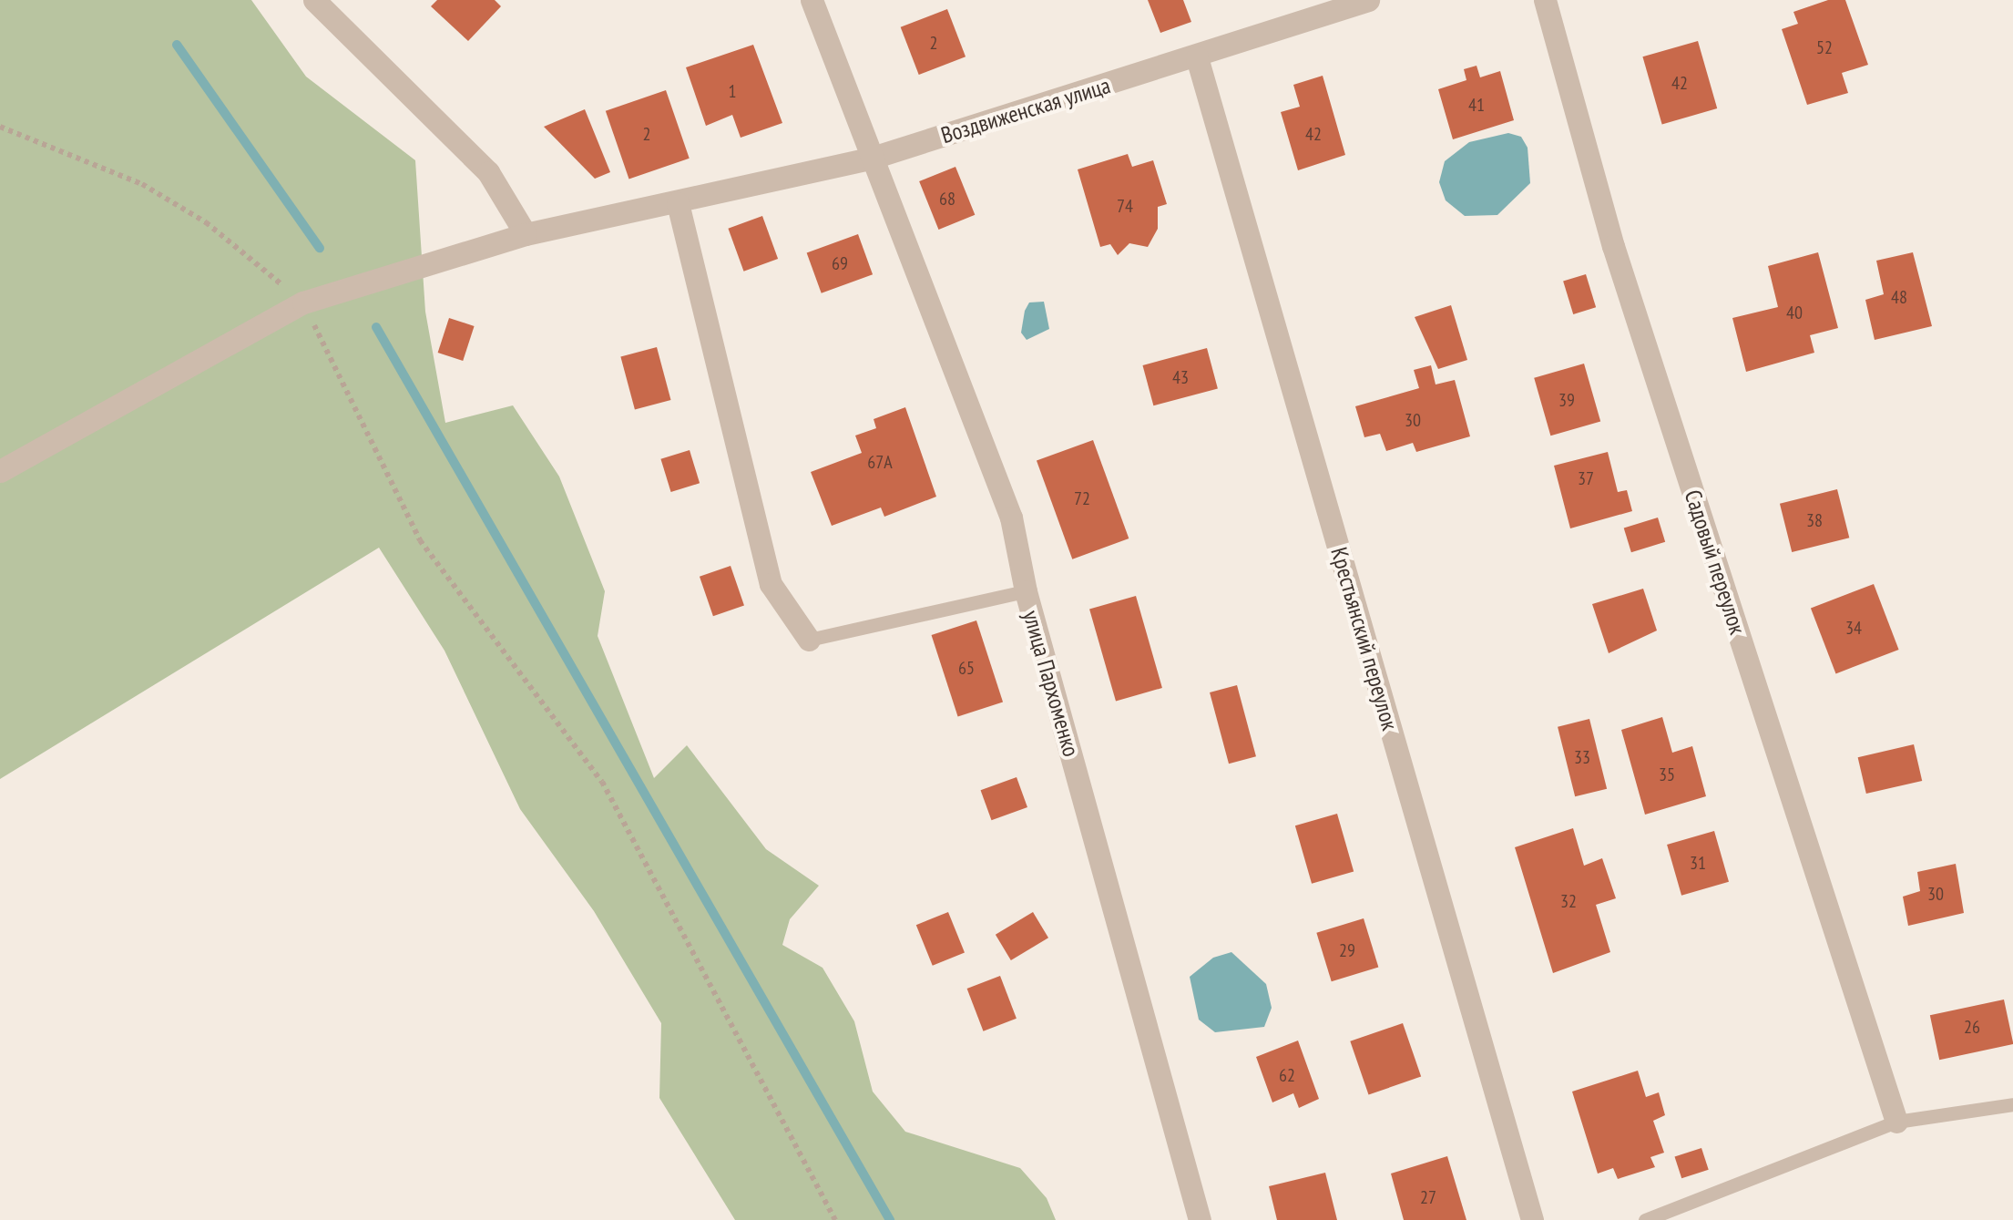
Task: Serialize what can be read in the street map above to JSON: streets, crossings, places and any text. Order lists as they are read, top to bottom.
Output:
{
  "streets": {
    "street": [
      "Воздвиженская улица",
      "Садовый переулок",
      "Крестьянский переулок",
      "улица Пархоменко"
    ]
  },
  "crossings": [
    ["Воздвиженская улица", "Крестьянский переулок"],
    ["Воздвиженская улица", "улица Пархоменко"]
  ],
  "house_numbers": [
    "2",
    "52",
    "42",
    "1",
    "41",
    "2",
    "42",
    "68",
    "74",
    "69",
    "48",
    "40",
    "43",
    "39",
    "30",
    "67А",
    "37",
    "72",
    "38",
    "34",
    "65",
    "33",
    "35",
    "31",
    "30",
    "32",
    "29",
    "26",
    "62",
    "27"
  ]
}
